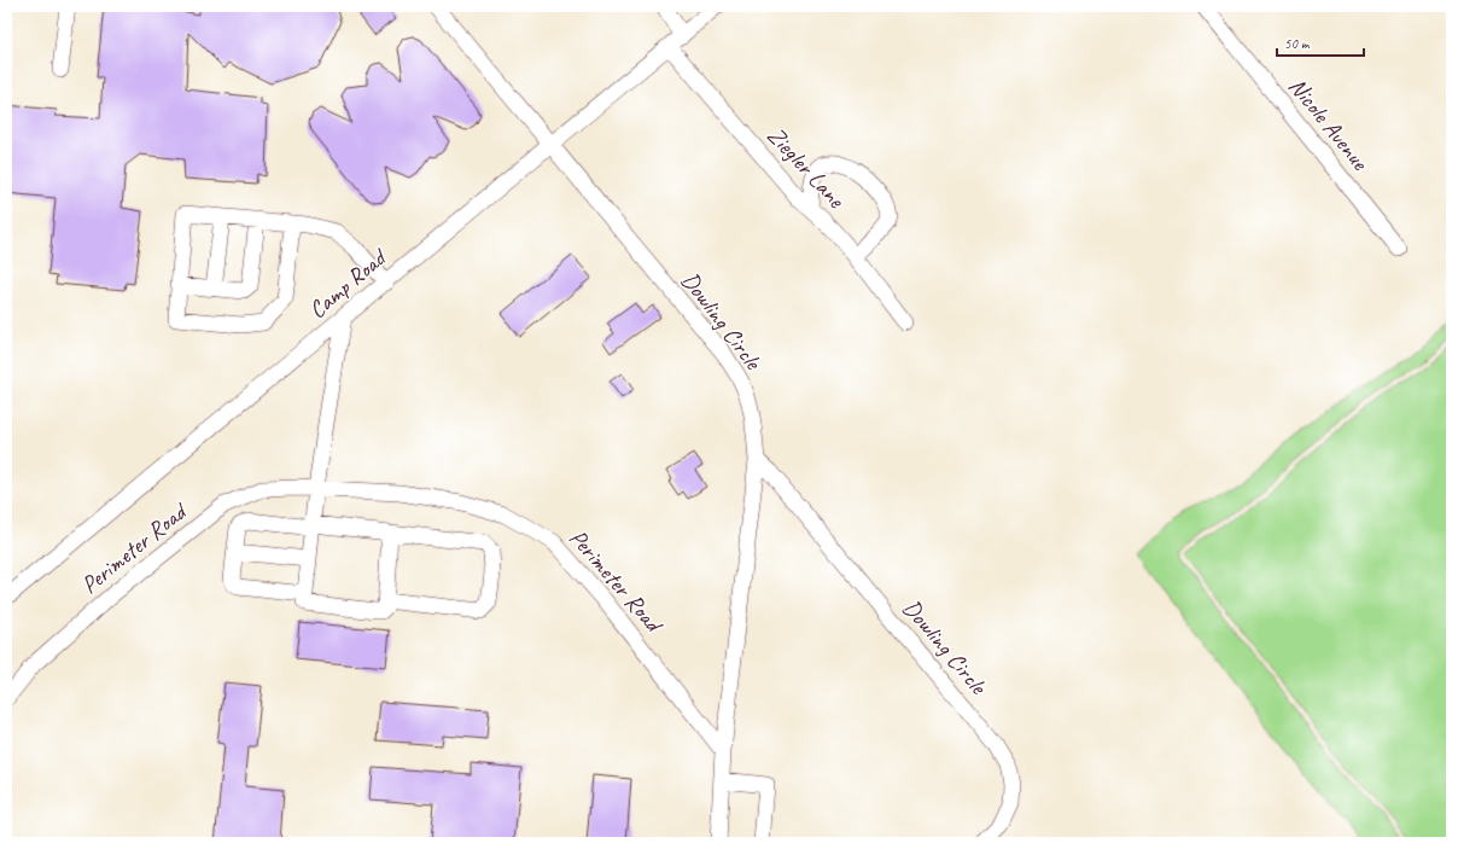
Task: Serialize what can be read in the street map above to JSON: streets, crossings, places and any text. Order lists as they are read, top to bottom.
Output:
{
  "streets": {
    "street": [
      "Nicole Avenue",
      "Ziegler Lane",
      "Camp Road",
      "Dowling Circle",
      "Perimeter Road"
    ]
  },
  "crossings": [
    ["Ziegler Lane", "Camp Road"],
    ["Camp Road", "Dowling Circle"]
  ],
  "scale_bar": "50 m"
}
